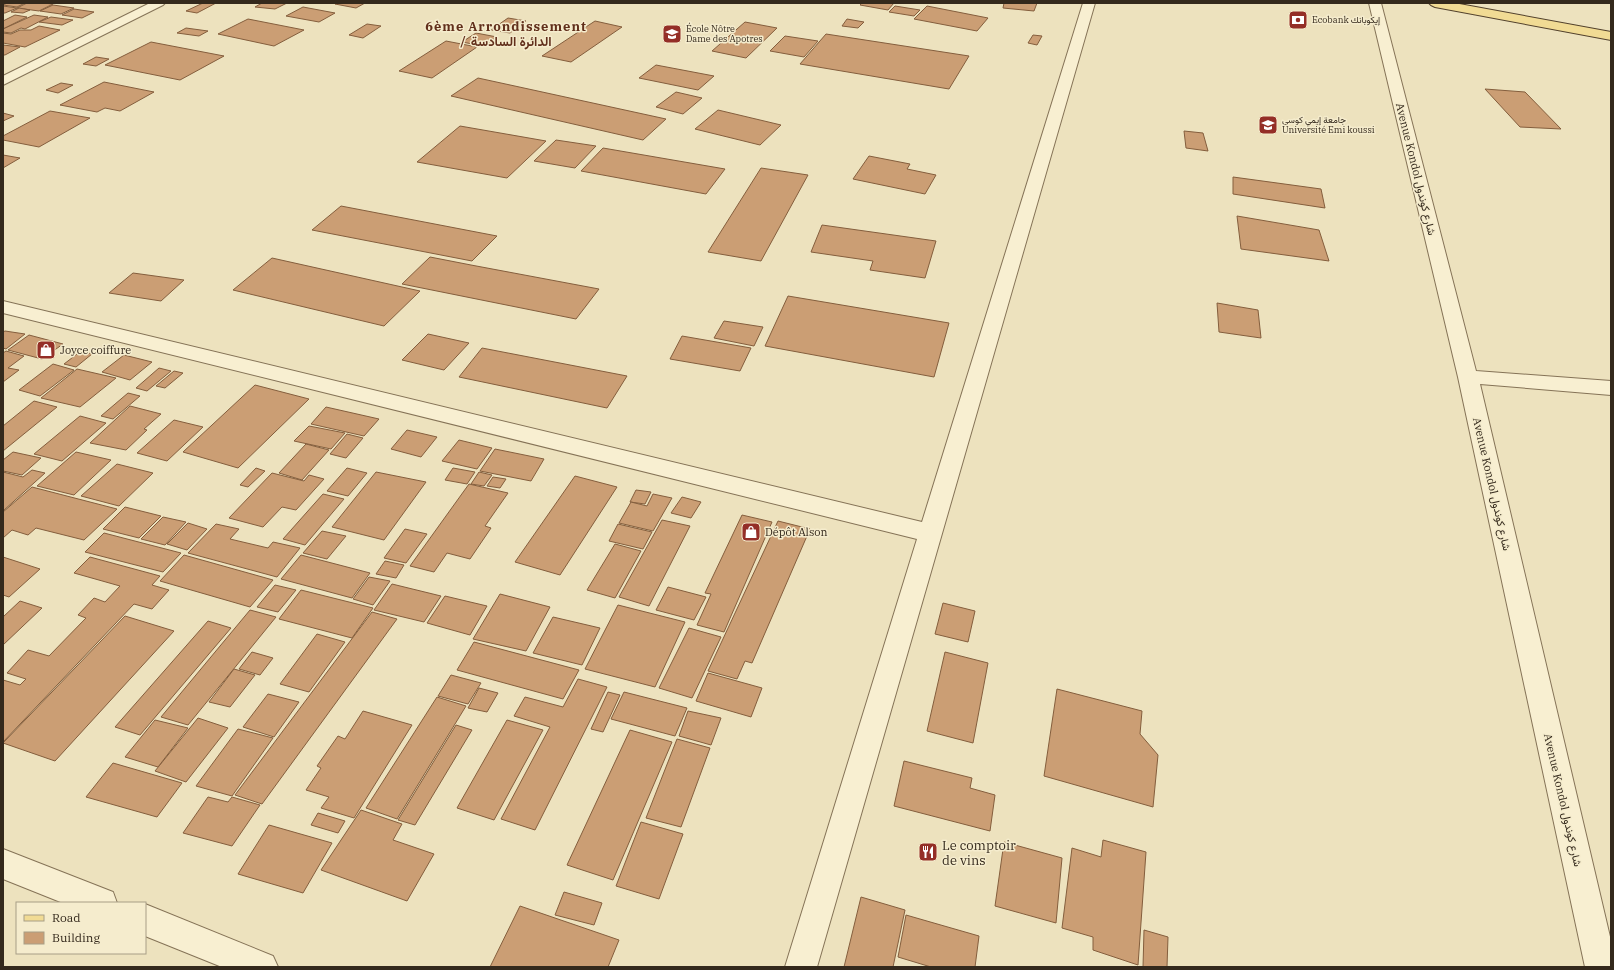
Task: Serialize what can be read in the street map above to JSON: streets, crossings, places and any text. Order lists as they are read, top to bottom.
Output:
{
  "streets": {
    "street": ["Avenue Kondol شارع كوندول"]
  },
  "districts": ["6ème Arrondissement / الدائرة السادسة"],
  "places": {
    "bank": ["Ecobank إيكوبانك"],
    "school or university": ["École Nôtre Dame des Apotres", "جامعة إيمي كوسي Université Emi koussi"],
    "shop": ["Joyce coiffure", "Dépôt Alson"],
    "restaurant": ["Le comptoir de vins"]
  },
  "legend": ["Road", "Building"]
}
